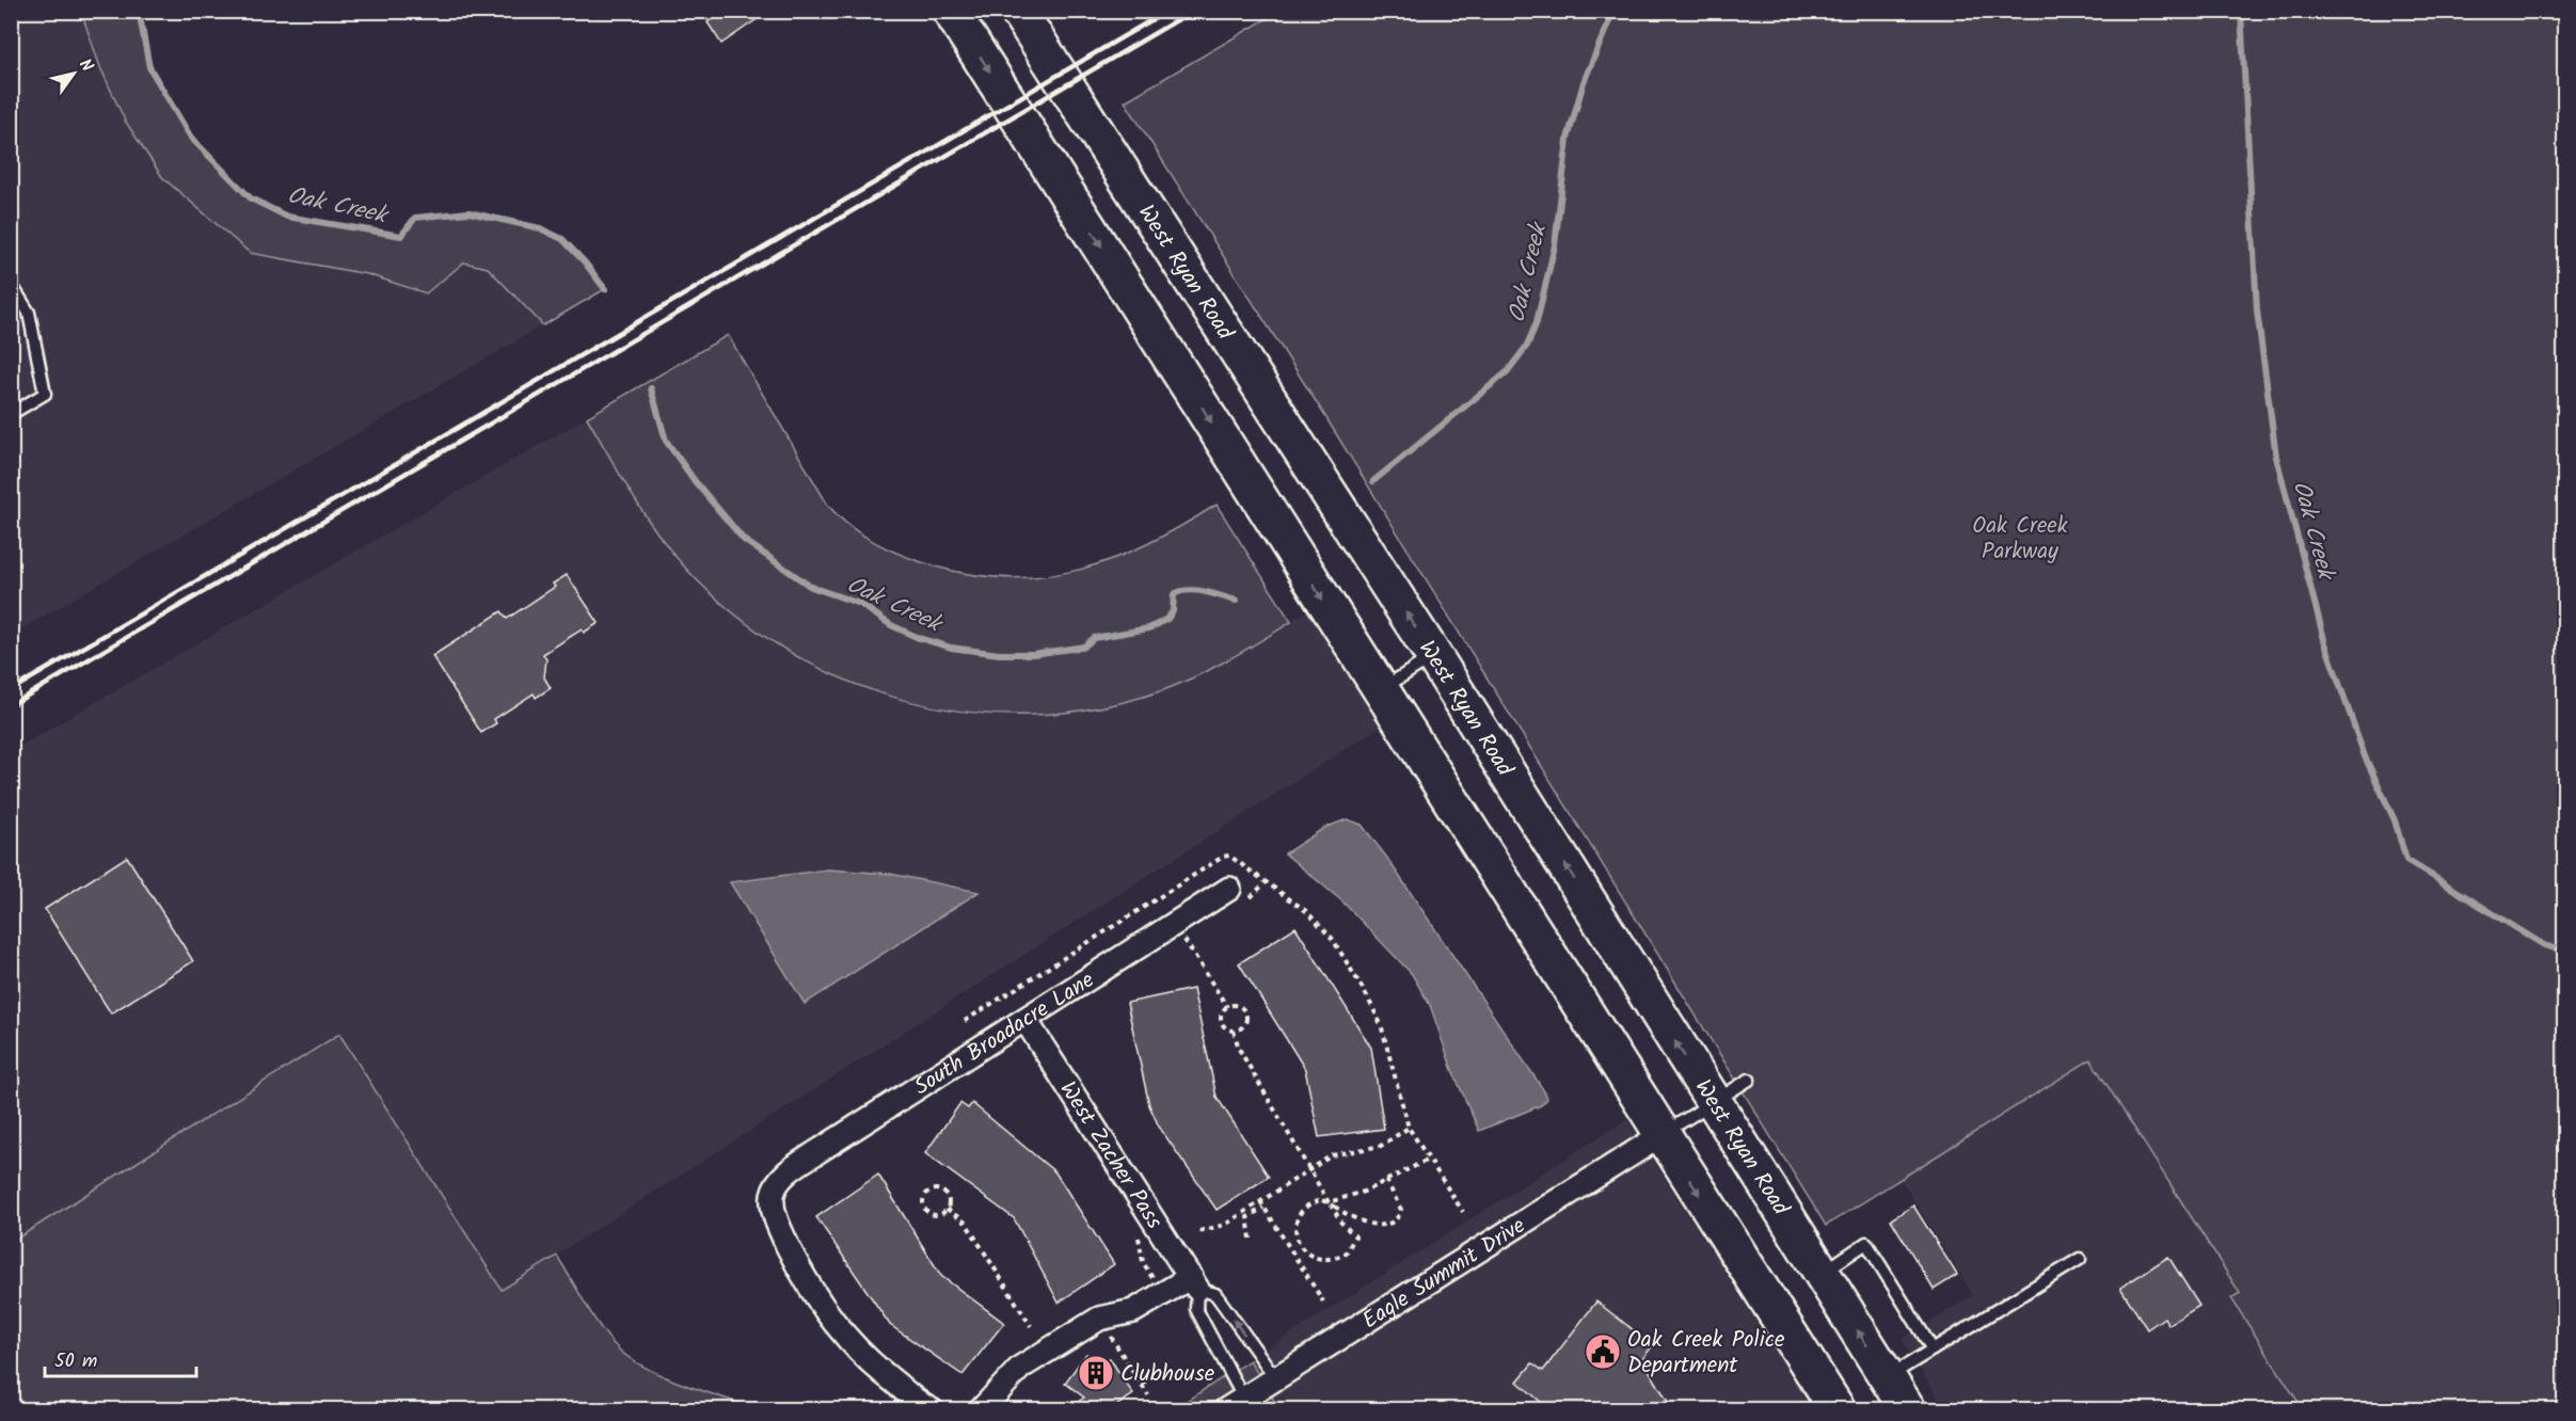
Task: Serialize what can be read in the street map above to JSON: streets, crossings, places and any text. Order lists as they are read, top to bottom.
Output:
{
  "streets": {
    "main road": ["West Ryan Road"],
    "street": ["South Broadacre Lane", "West Zacher Pass", "Eagle Summit Drive"]
  },
  "crossings": [
    ["South Broadacre Lane", "West Zacher Pass"],
    ["West Zacher Pass", "Eagle Summit Drive"]
  ],
  "water": ["Oak Creek"],
  "parks": ["Oak Creek Parkway"],
  "places": {
    "public building": ["Oak Creek Police Department"],
    "building": ["Clubhouse"]
  },
  "scale_bar": "50 m",
  "north": "top right"
}
